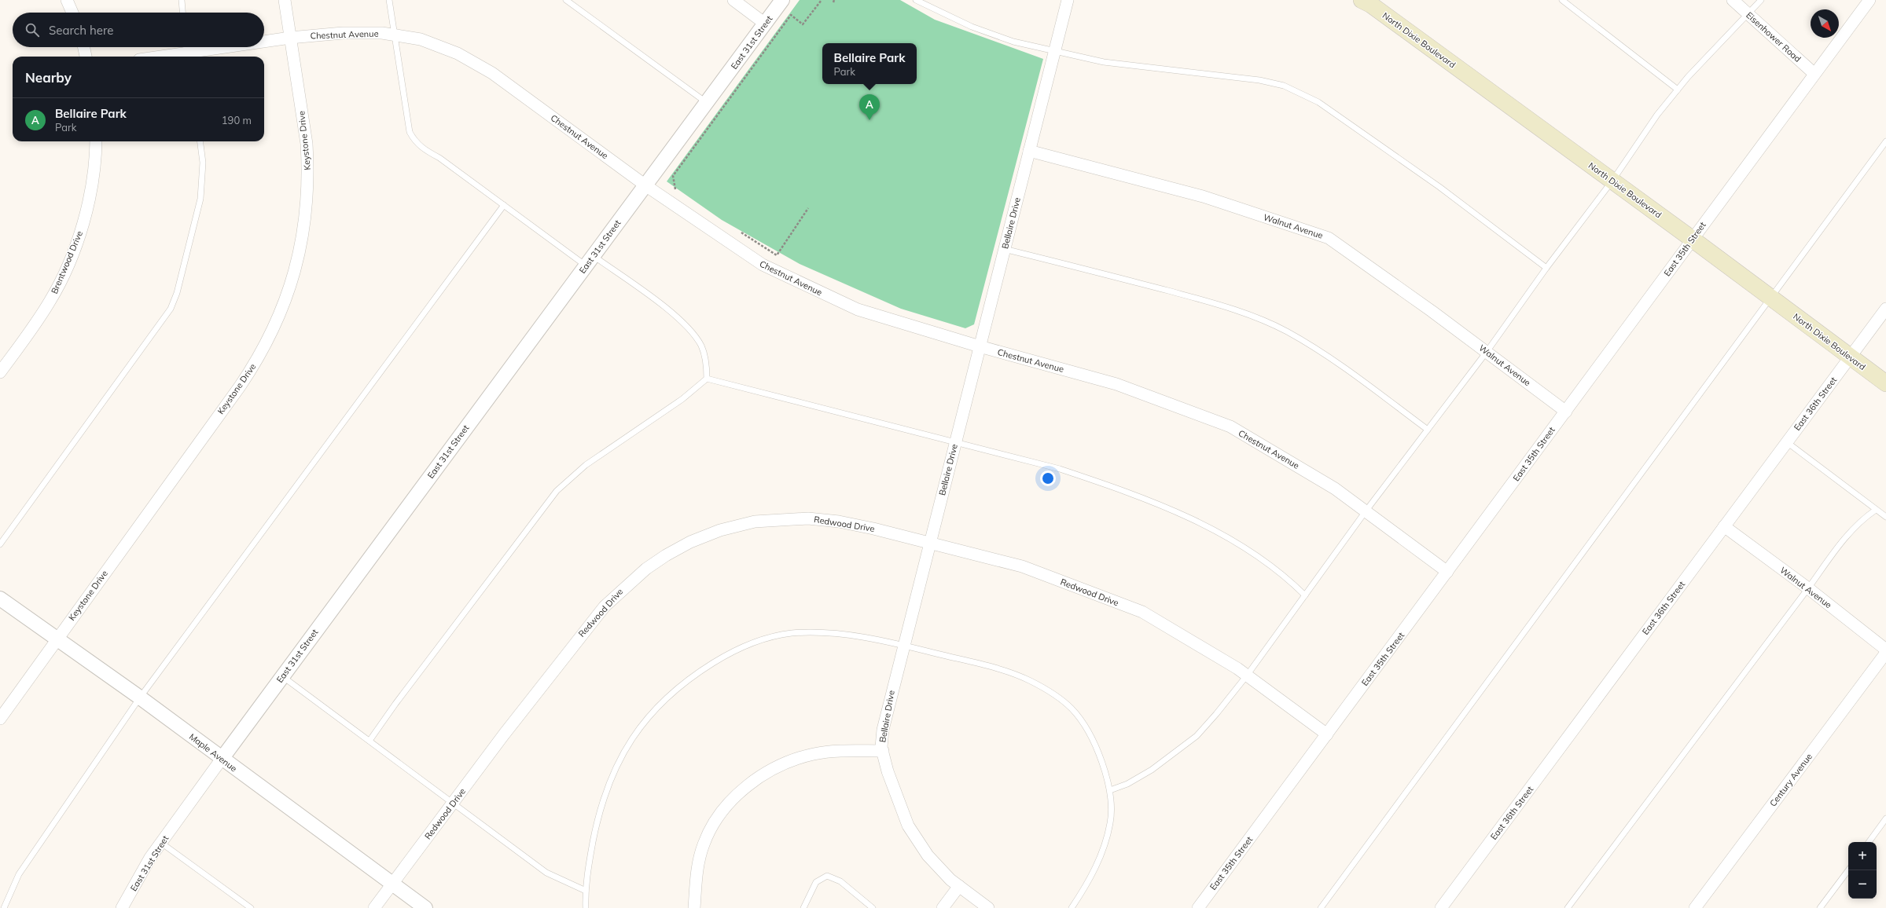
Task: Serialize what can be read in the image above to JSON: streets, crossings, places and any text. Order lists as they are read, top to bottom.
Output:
{
  "streets": {
    "main road": ["North Dixie Boulevard"],
    "street": [
      "Chestnut Avenue",
      "Eisenhower Road",
      "East 31st Street",
      "Keystone Drive",
      "Bellaire Drive",
      "Walnut Avenue",
      "East 35th Street",
      "Brentwood Drive",
      "East 36th Street",
      "Redwood Drive",
      "Maple Avenue",
      "Century Avenue"
    ]
  },
  "crossings": [
    ["Chestnut Avenue", "East 31st Street"],
    ["Chestnut Avenue", "Keystone Drive"],
    ["Chestnut Avenue", "Bellaire Drive"],
    ["Chestnut Avenue", "East 35th Street"],
    ["Eisenhower Road", "East 35th Street"],
    ["North Dixie Boulevard", "East 35th Street"],
    ["North Dixie Boulevard", "East 36th Street"],
    ["East 31st Street", "Maple Avenue"],
    ["Keystone Drive", "Maple Avenue"],
    ["Bellaire Drive", "Walnut Avenue"],
    ["Bellaire Drive", "Redwood Drive"],
    ["Walnut Avenue", "East 35th Street"],
    ["Walnut Avenue", "East 36th Street"],
    ["East 35th Street", "Redwood Drive"],
    ["Redwood Drive", "Maple Avenue"]
  ],
  "north": "bottom right",
  "page": {
    "search": "Search here",
    "popup": ["Bellaire Park", "Park"],
    "heading": "Nearby",
    "pins": "A",
    "list": [
      {
        "mark": "A",
        "name": "Bellaire Park",
        "note": "Park",
        "value": "190 m"
      }
    ],
    "map_buttons": ["+", "−"]
  }
}
